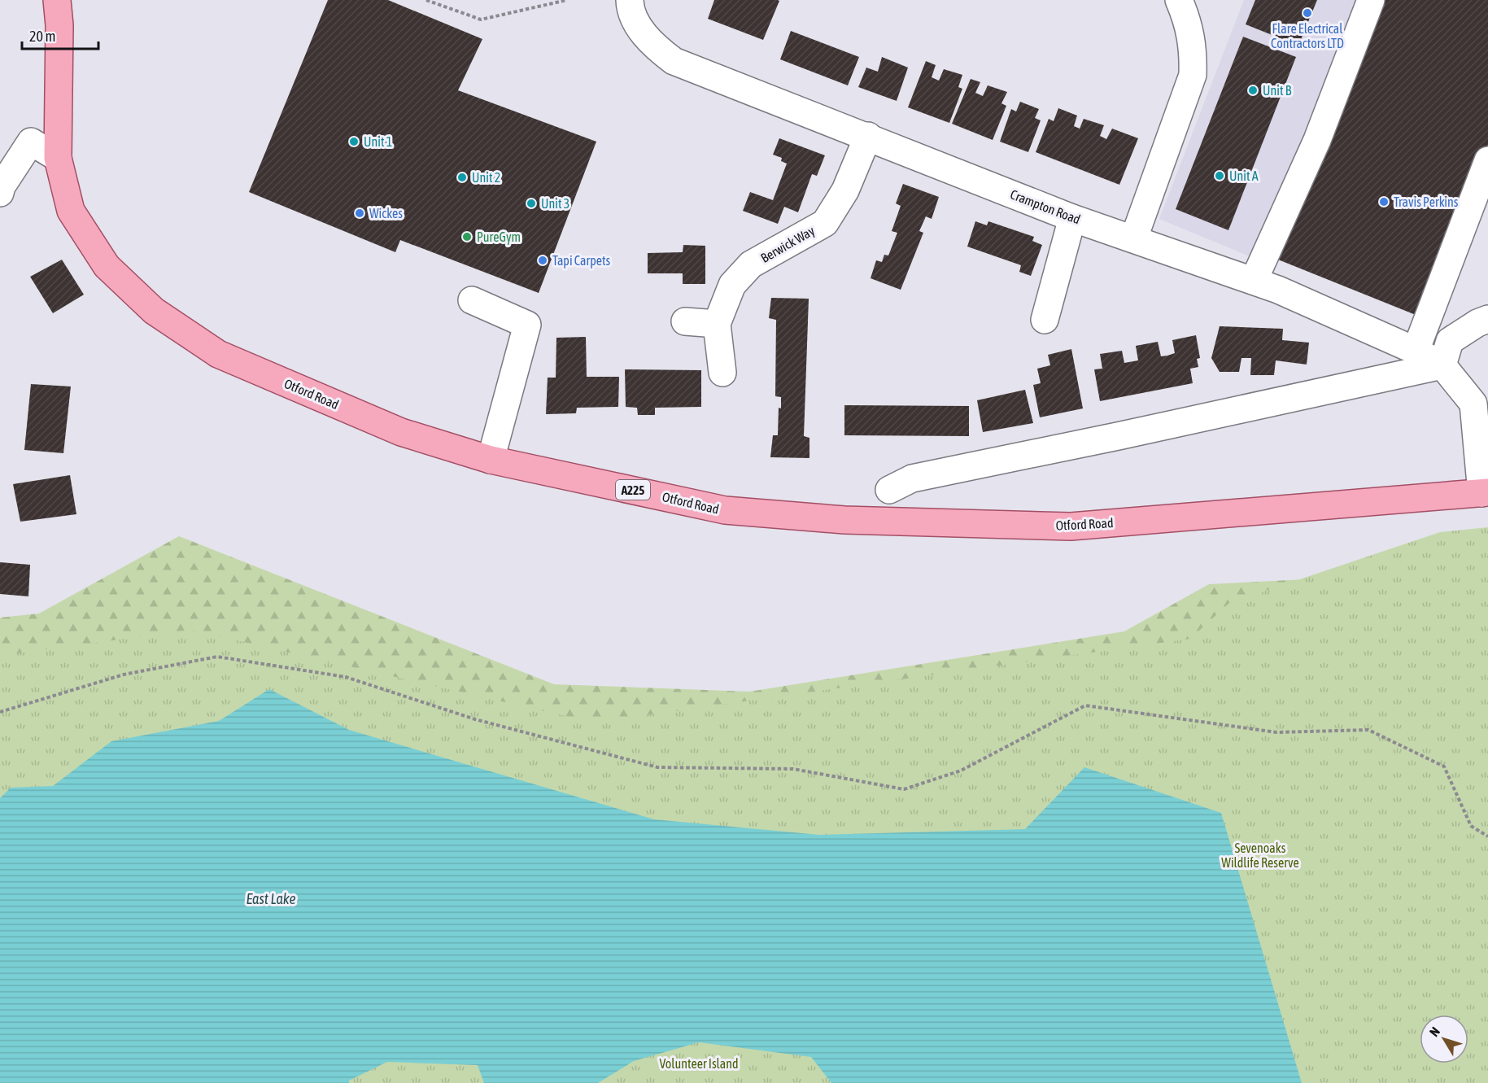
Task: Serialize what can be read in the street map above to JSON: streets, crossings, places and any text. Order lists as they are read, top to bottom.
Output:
{
  "streets": {
    "main road": ["Otford Road", "A225"],
    "street": ["Crampton Road", "Berwick Way"]
  },
  "crossings": [
    ["Crampton Road", "Berwick Way"],
    ["Crampton Road", "Otford Road"]
  ],
  "water": ["East Lake"],
  "parks": ["Sevenoaks Wildlife Reserve", "Volunteer Island"],
  "places": [
    "Flare Electrical Contractors LTD",
    "Unit B",
    "Unit 1",
    "Unit A",
    "Unit 2",
    "Travis Perkins",
    "Unit 3",
    "Wickes",
    "PureGym",
    "Tapi Carpets"
  ],
  "scale_bar": "20 m",
  "north": "top left"
}
